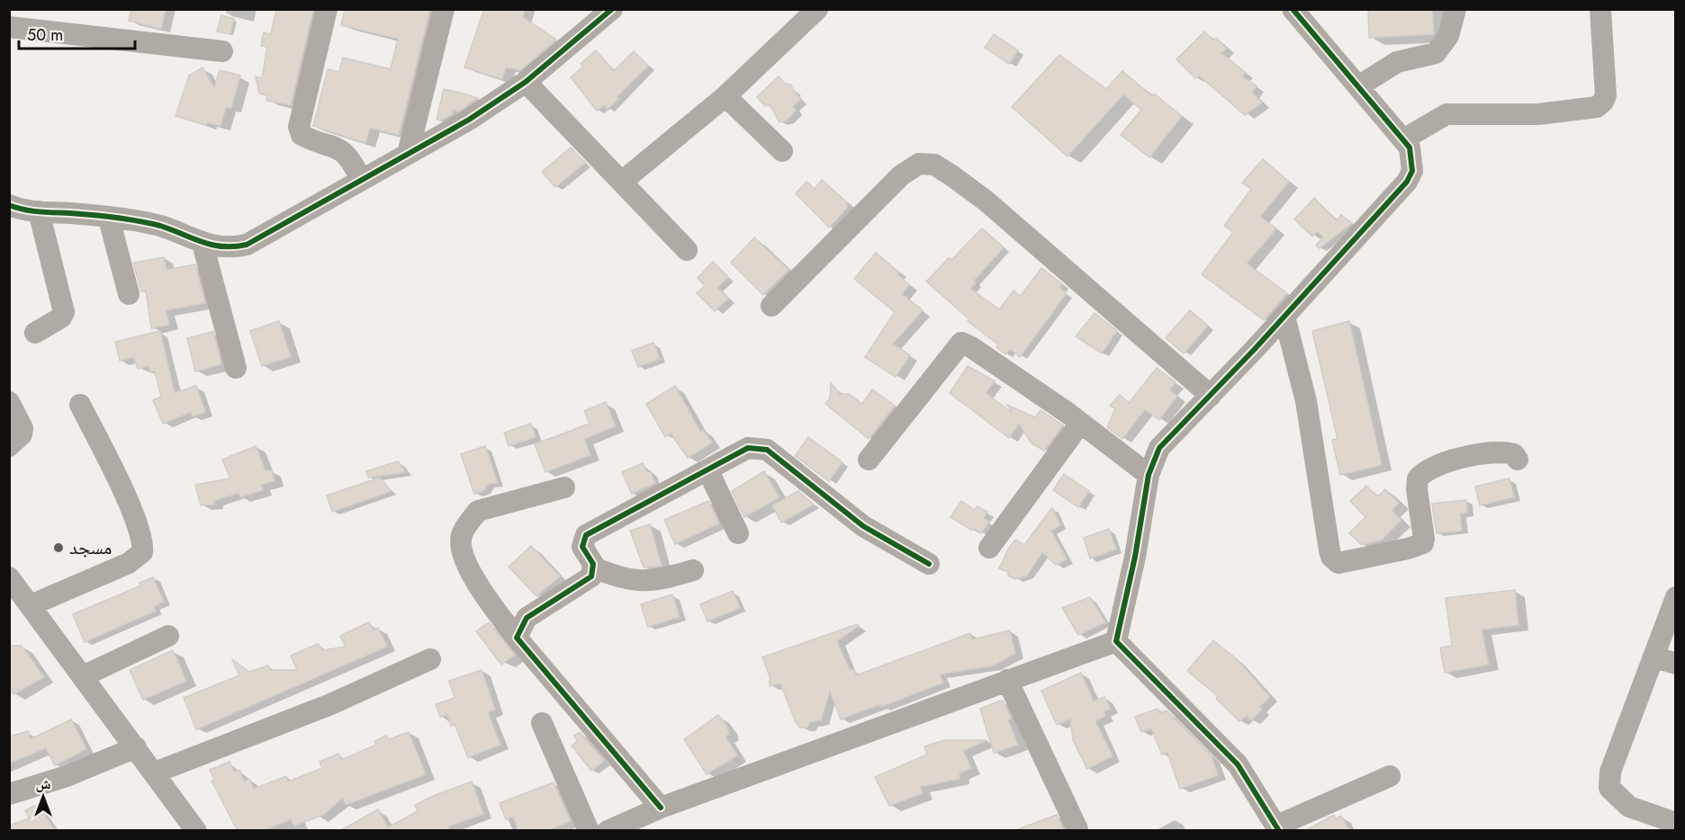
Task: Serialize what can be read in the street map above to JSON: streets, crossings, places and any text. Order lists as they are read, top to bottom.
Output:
{
  "places": ["مسجد"],
  "scale_bar": "50 m",
  "north": "top"
}
